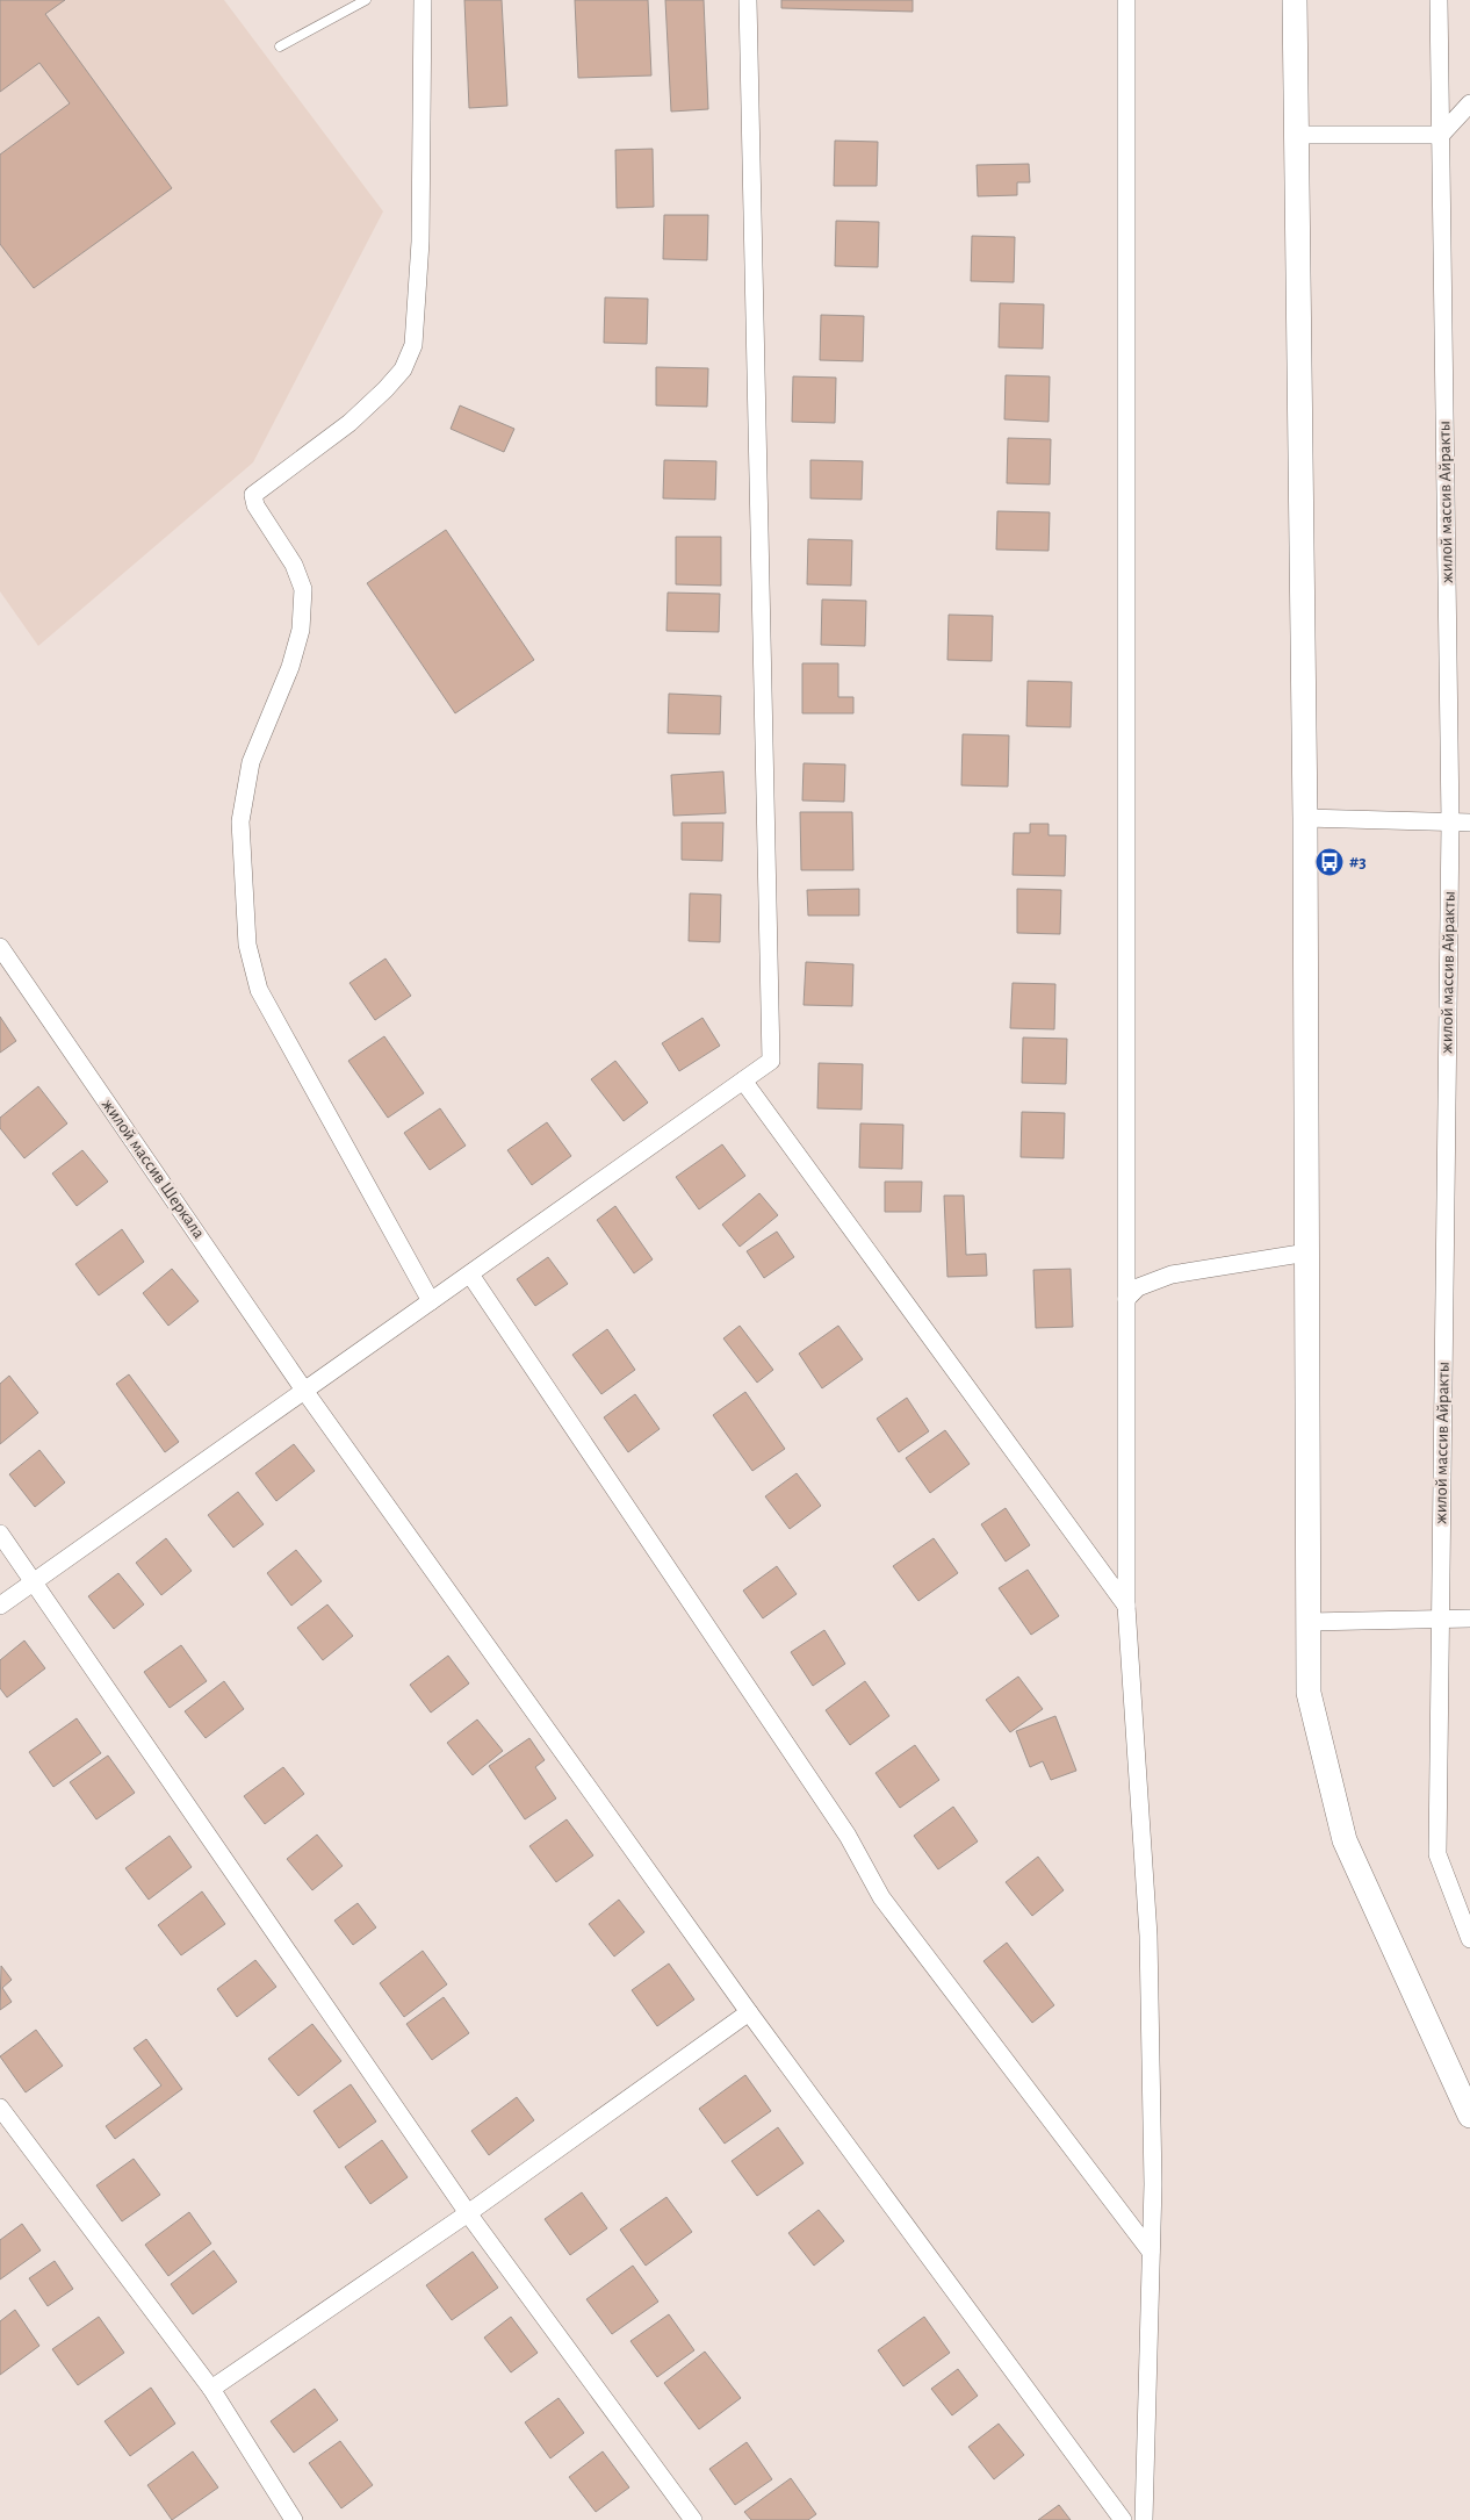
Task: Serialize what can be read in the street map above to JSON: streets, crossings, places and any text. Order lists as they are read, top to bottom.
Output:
{
  "streets": {
    "street": ["жилой массив Айракты", "жилой массив Шеркала"]
  },
  "places": {
    "bus stop": ["#3"]
  }
}
